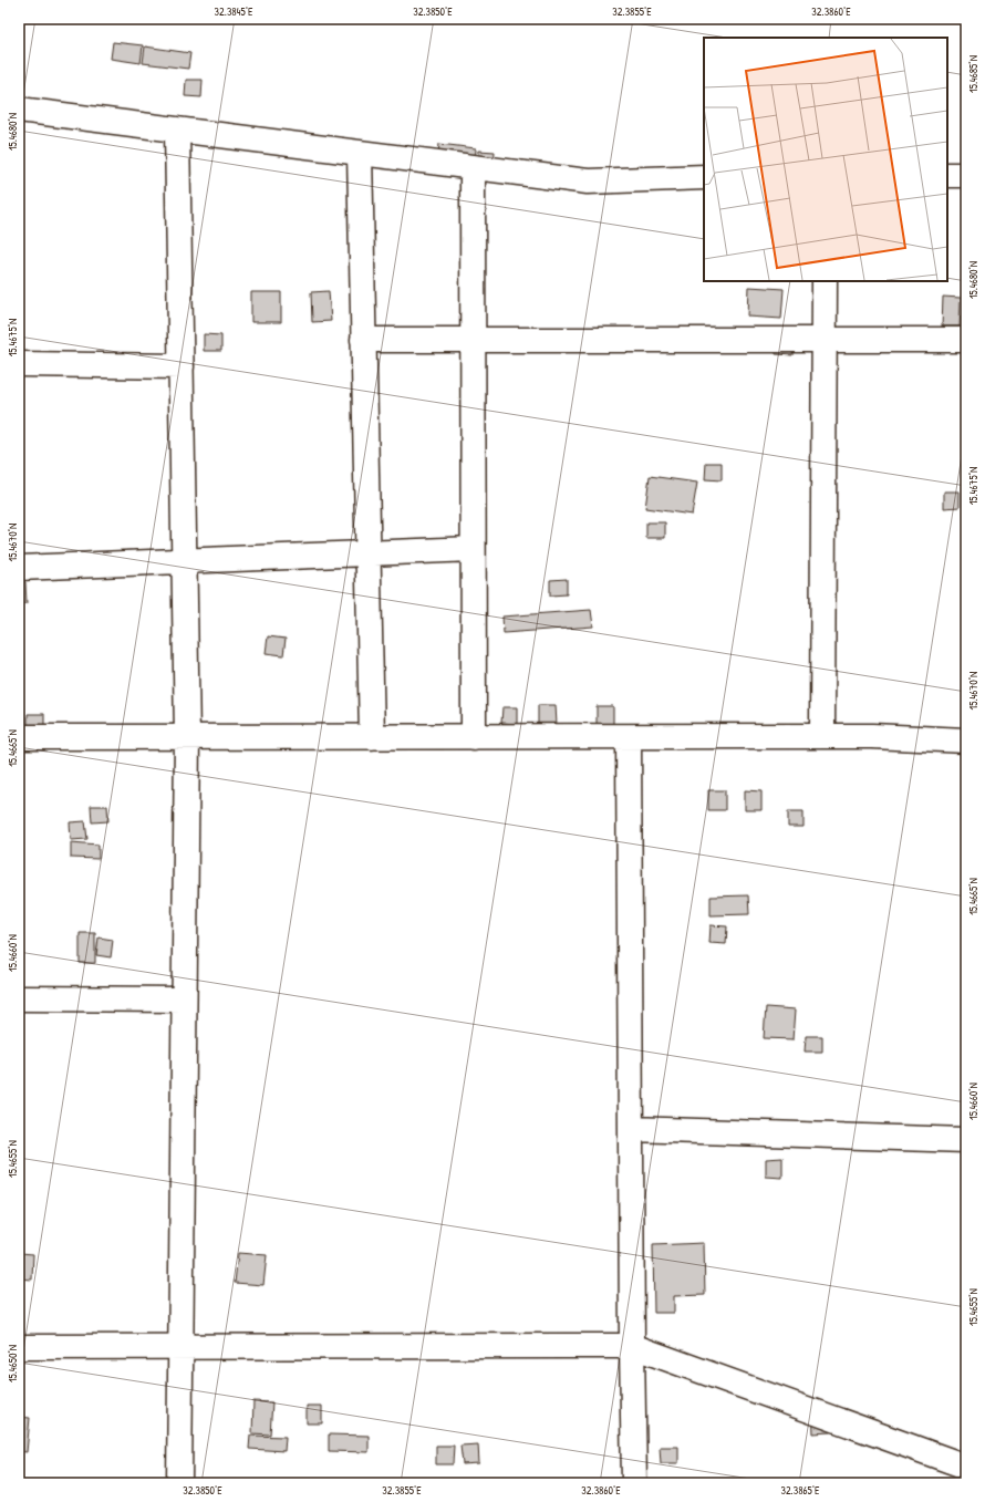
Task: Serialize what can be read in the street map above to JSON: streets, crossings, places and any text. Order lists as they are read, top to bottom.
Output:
{
  "coordinates": [
    "32.3845°E",
    "32.3850°E",
    "32.3855°E",
    "32.3860°E",
    "15.4685°N",
    "15.4680°N",
    "15.4675°N",
    "15.4670°N",
    "15.4665°N",
    "15.4660°N",
    "15.4655°N",
    "15.4650°N",
    "32.3865°E"
  ]
}
